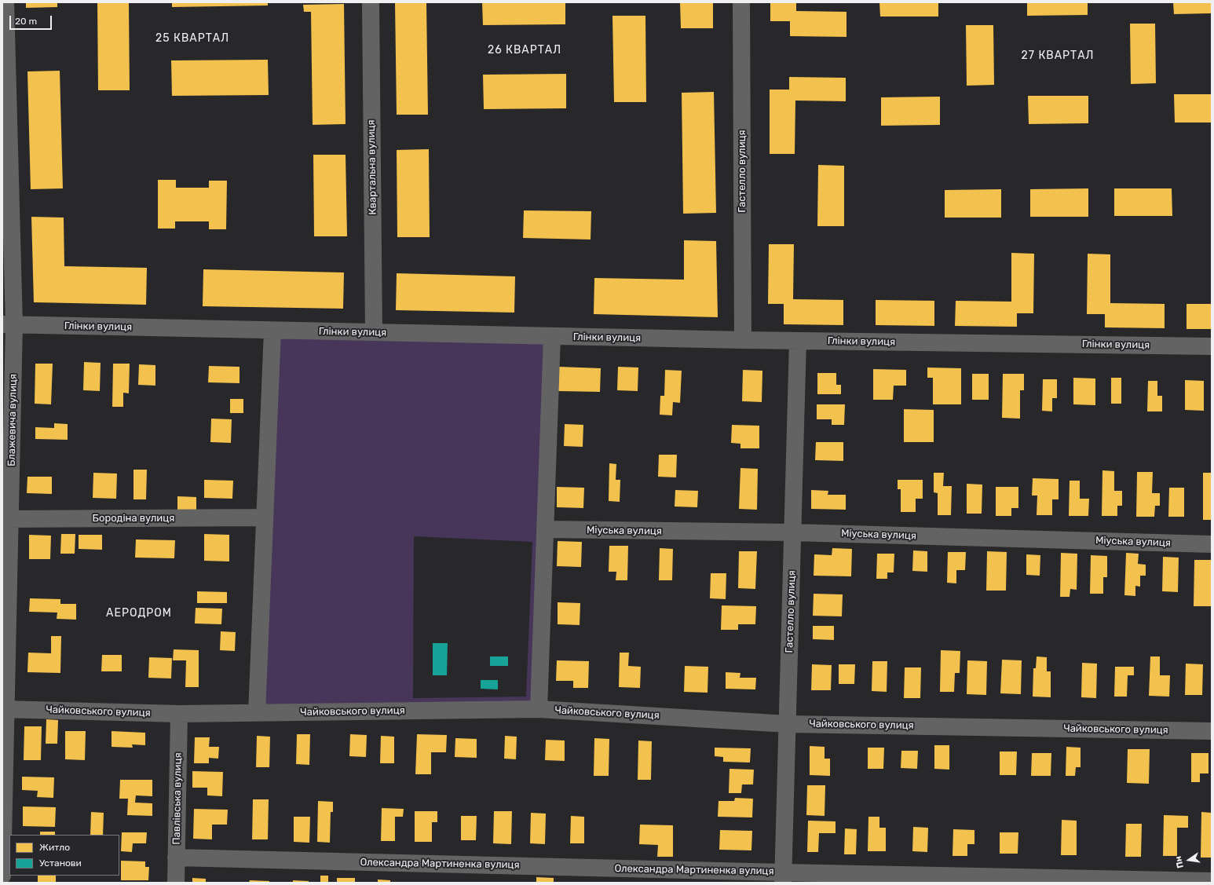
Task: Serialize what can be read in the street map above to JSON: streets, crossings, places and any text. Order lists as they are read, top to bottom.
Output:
{
  "streets": {
    "street": [
      "Квартальна вулиця",
      "Гастелло вулиця",
      "Глінки вулиця",
      "Блажевича вулиця",
      "Бородіна вулиця",
      "Міуська вулиця",
      "Чайковського вулиця",
      "Павлівська вулиця",
      "Олександра Мартиненка вулиця"
    ]
  },
  "crossings": [
    ["Квартальна вулиця", "Глінки вулиця"],
    ["Гастелло вулиця", "Глінки вулиця"],
    ["Гастелло вулиця", "Міуська вулиця"],
    ["Гастелло вулиця", "Чайковського вулиця"],
    ["Гастелло вулиця", "Олександра Мартиненка вулиця"],
    ["Глінки вулиця", "Блажевича вулиця"],
    ["Блажевича вулиця", "Бородіна вулиця"],
    ["Блажевича вулиця", "Чайковського вулиця"],
    ["Чайковського вулиця", "Павлівська вулиця"],
    ["Павлівська вулиця", "Олександра Мартиненка вулиця"]
  ],
  "districts": [
    "25 КВАРТАЛ",
    "26 КВАРТАЛ",
    "27 КВАРТАЛ",
    "АЕРОДРОМ"
  ],
  "legend": ["Житло", "Установи"],
  "scale_bar": "20 m",
  "north": "left"
}
